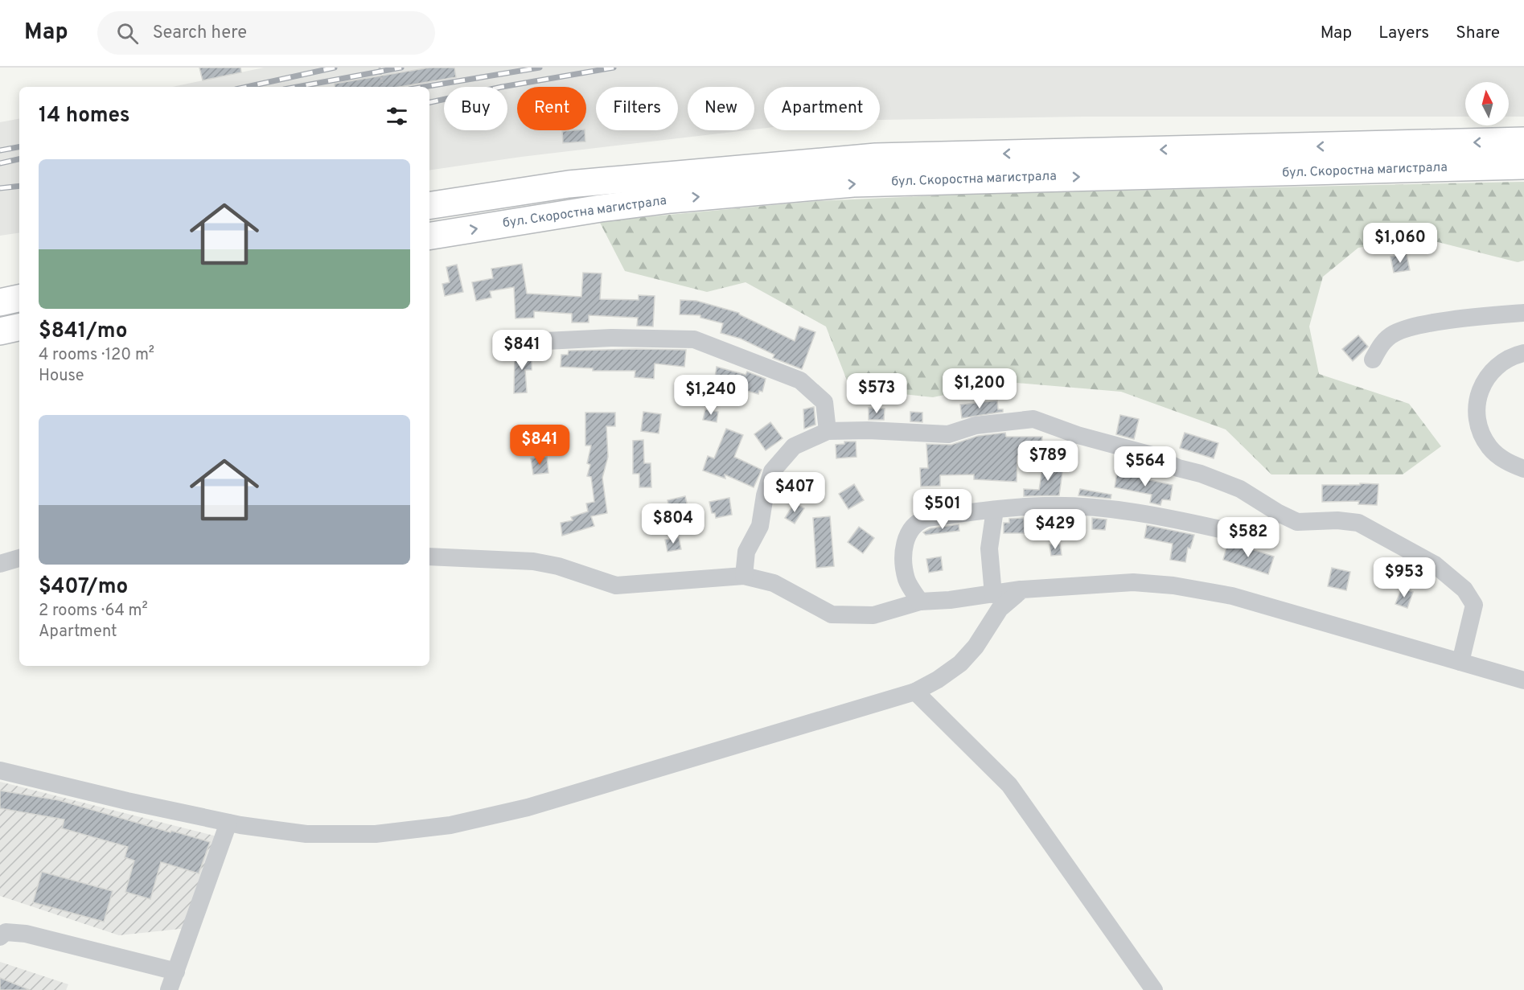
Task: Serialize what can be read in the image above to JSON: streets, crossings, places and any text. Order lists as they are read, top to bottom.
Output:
{
  "streets": {
    "highway": ["бул. Скоростна магистрала"]
  },
  "north": "top",
  "page": {
    "header": "Map",
    "search": "Search here",
    "nav": ["Map", "Layers", "Share"],
    "chip": [
      "Buy",
      "Rent",
      "Filters",
      "New",
      "Apartment"
    ],
    "heading": "14 homes",
    "list": [
      {
        "name": "$841/mo",
        "note": "4 rooms · 120 m² · House"
      },
      {
        "name": "$407/mo",
        "note": "2 rooms · 64 m² · Apartment"
      }
    ],
    "price": [
      "$1,060",
      "$841",
      "$1,200",
      "$573",
      "$1,240",
      "$841",
      "$789",
      "$564",
      "$407",
      "$501",
      "$804",
      "$429",
      "$582",
      "$953"
    ]
  }
}
